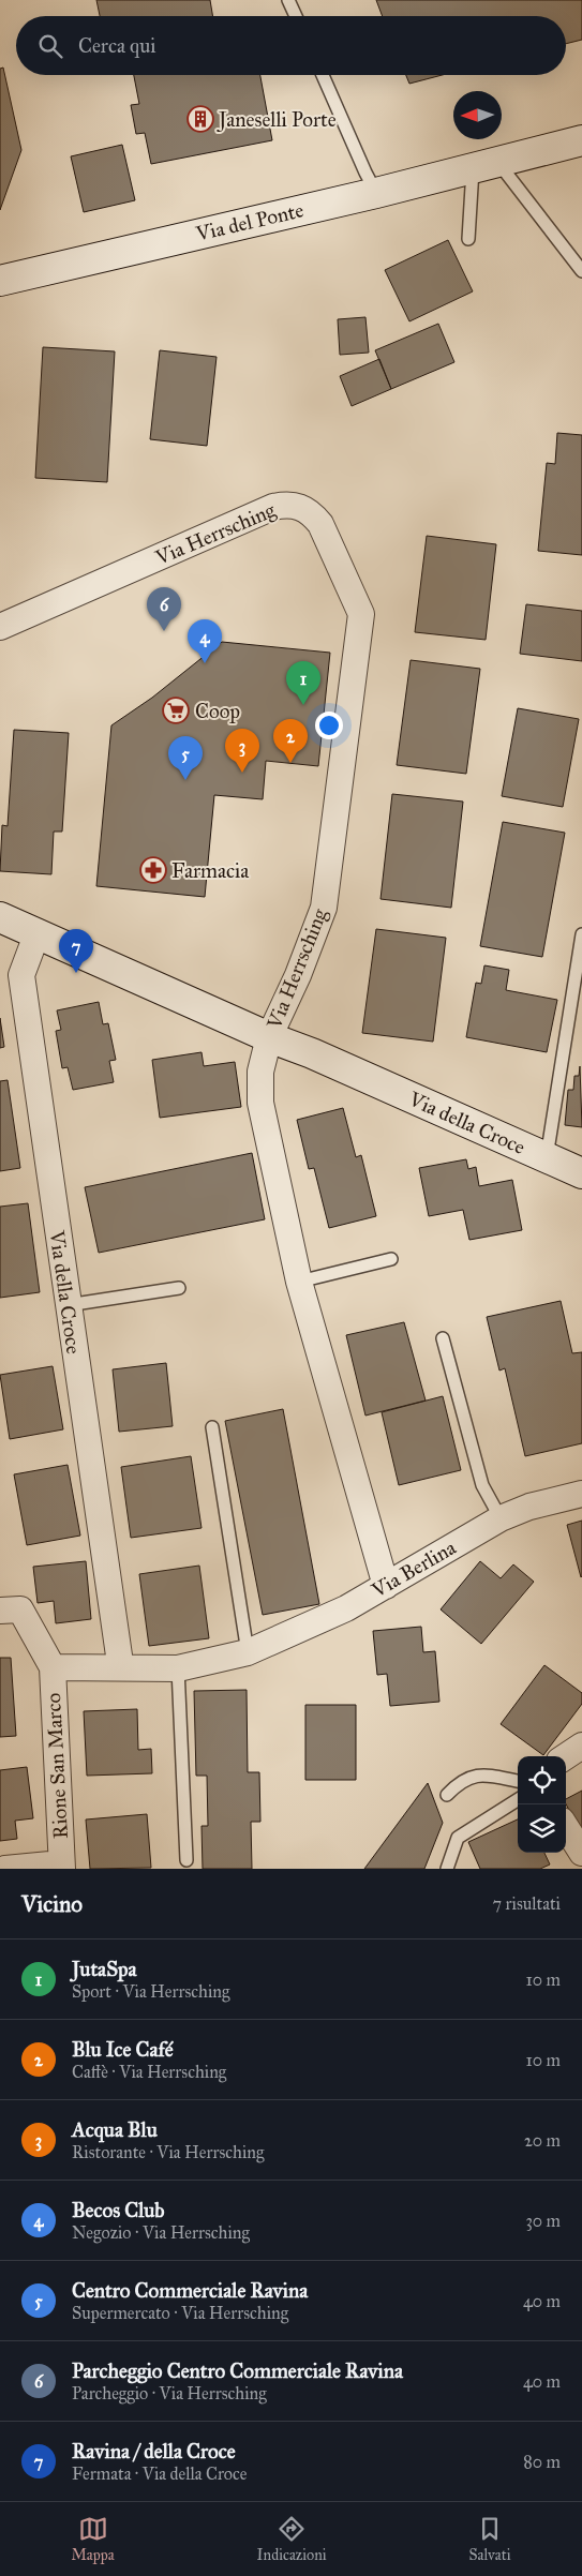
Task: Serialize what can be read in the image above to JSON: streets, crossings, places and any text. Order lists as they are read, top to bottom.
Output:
{
  "streets": {
    "street": [
      "Via del Ponte",
      "Via Herrsching",
      "Via della Croce",
      "Via Berlina",
      "Rione San Marco"
    ]
  },
  "crossings": [
    ["Via Herrsching", "Via della Croce"],
    ["Via Berlina", "Rione San Marco"]
  ],
  "places": {
    "building": ["Janeselli Porte"],
    "supermarket": ["Coop"],
    "pharmacy": ["Farmacia"]
  },
  "north": "left",
  "page": {
    "search": "Cerca qui",
    "pins": [
      "6",
      "4",
      "1",
      "2",
      "3",
      "5",
      "7"
    ],
    "heading": ["Vicino", "7 risultati"],
    "list": [
      {
        "mark": "1",
        "name": "JutaSpa",
        "note": "Sport · Via Herrsching",
        "value": "10 m"
      },
      {
        "mark": "2",
        "name": "Blu Ice Café",
        "note": "Caffè · Via Herrsching",
        "value": "10 m"
      },
      {
        "mark": "3",
        "name": "Acqua Blu",
        "note": "Ristorante · Via Herrsching",
        "value": "20 m"
      },
      {
        "mark": "4",
        "name": "Becos Club",
        "note": "Negozio · Via Herrsching",
        "value": "30 m"
      },
      {
        "mark": "5",
        "name": "Centro Commerciale Ravina",
        "note": "Supermercato · Via Herrsching",
        "value": "40 m"
      },
      {
        "mark": "6",
        "name": "Parcheggio Centro Commerciale Ravina",
        "note": "Parcheggio · Via Herrsching",
        "value": "40 m"
      },
      {
        "mark": "7",
        "name": "Ravina / della Croce",
        "note": "Fermata · Via della Croce",
        "value": "80 m"
      }
    ],
    "nav": ["Mappa", "Indicazioni", "Salvati"]
  }
}
